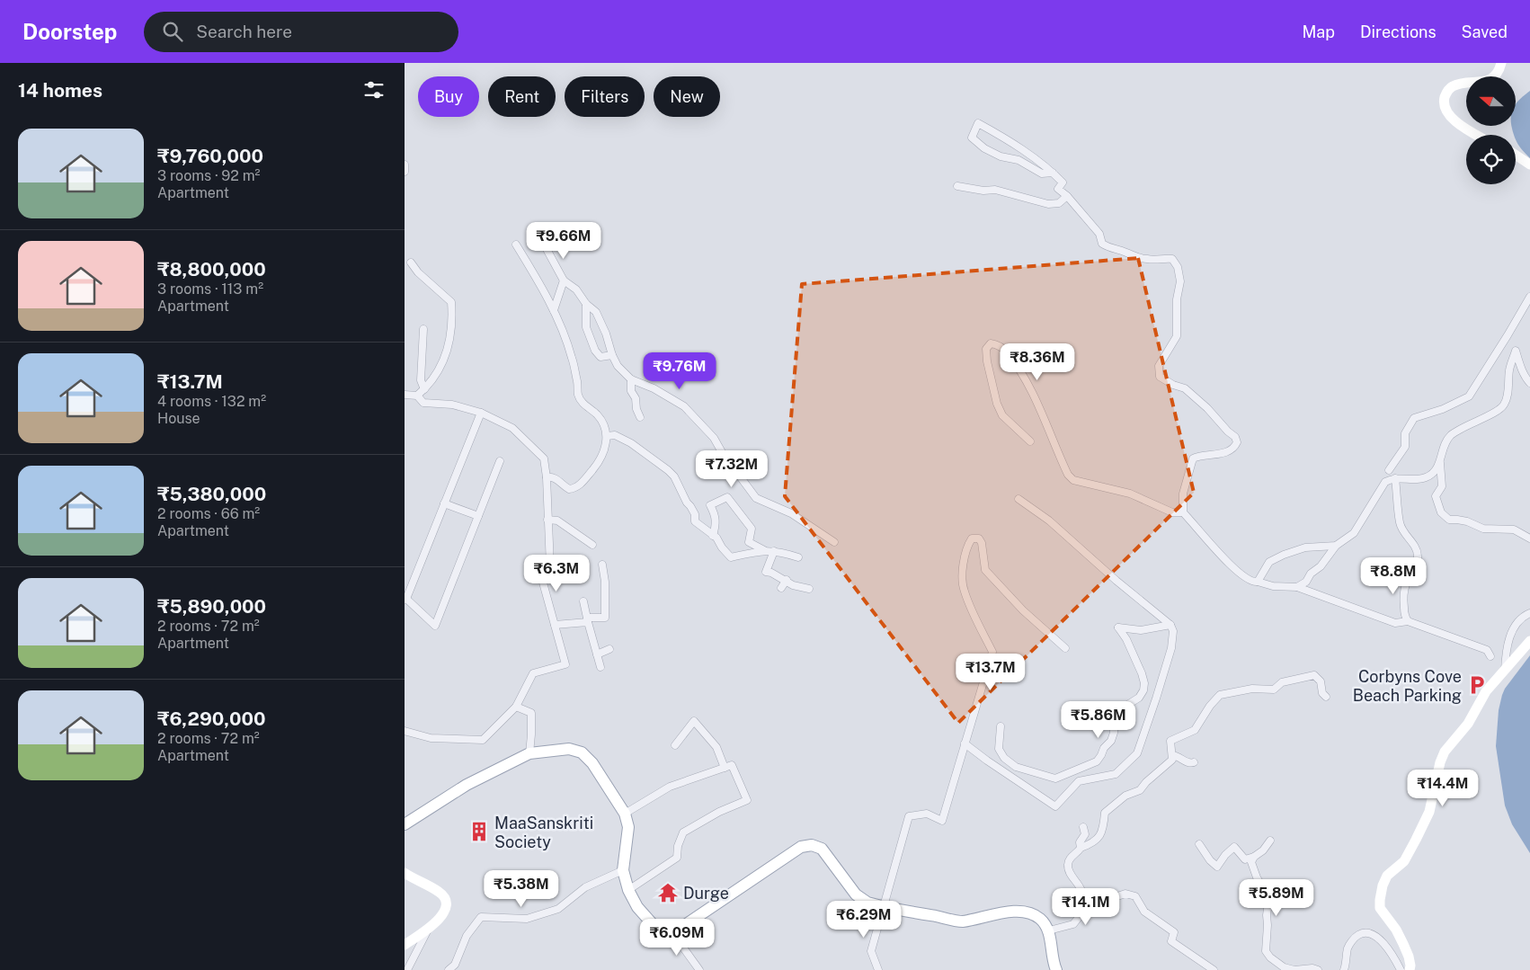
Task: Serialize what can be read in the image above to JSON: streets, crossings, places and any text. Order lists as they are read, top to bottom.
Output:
{
  "places": {
    "parking": ["Corbyns Cove Beach Parking"],
    "building": ["MaaSanskriti Society"],
    "temple": ["Durge"]
  },
  "north": "left",
  "page": {
    "header": "Doorstep",
    "search": "Search here",
    "nav": ["Map", "Directions", "Saved"],
    "heading": "14 homes",
    "chip": [
      "Buy",
      "Rent",
      "Filters",
      "New"
    ],
    "list": [
      {
        "name": "₹9,760,000",
        "note": "3 rooms · 92 m² · Apartment"
      },
      {
        "name": "₹8,800,000",
        "note": "3 rooms · 113 m² · Apartment"
      },
      {
        "name": "₹13.7M",
        "note": "4 rooms · 132 m² · House"
      },
      {
        "name": "₹5,380,000",
        "note": "2 rooms · 66 m² · Apartment"
      },
      {
        "name": "₹5,890,000",
        "note": "2 rooms · 72 m² · Apartment"
      },
      {
        "name": "₹6,290,000",
        "note": "2 rooms · 72 m² · Apartment"
      }
    ],
    "price": [
      "₹9.66M",
      "₹8.36M",
      "₹9.76M",
      "₹7.32M",
      "₹6.3M",
      "₹8.8M",
      "₹13.7M",
      "₹5.86M",
      "₹14.4M",
      "₹5.38M",
      "₹5.89M",
      "₹14.1M",
      "₹6.29M",
      "₹6.09M"
    ]
  }
}
